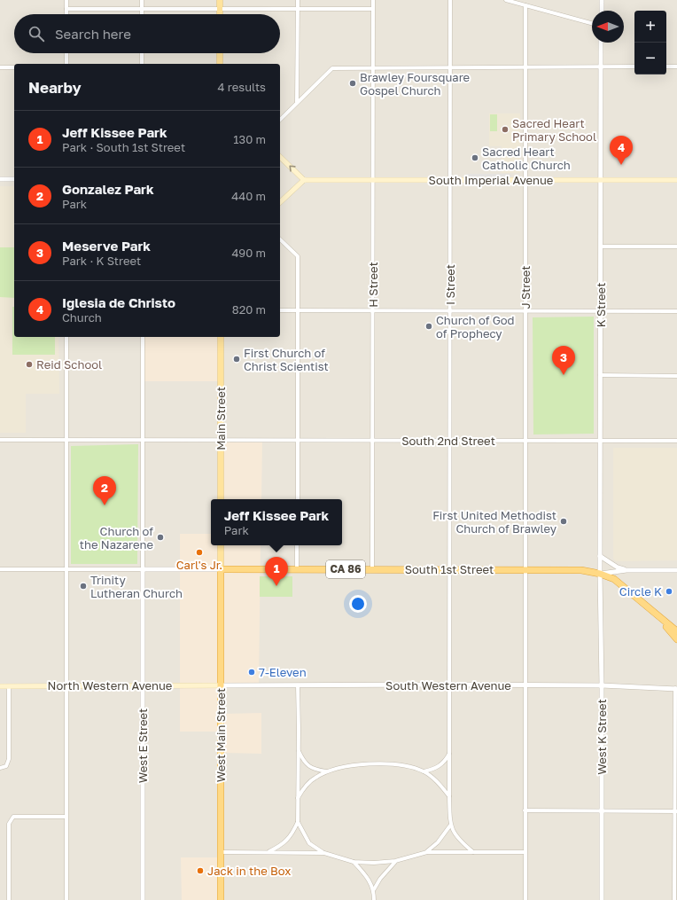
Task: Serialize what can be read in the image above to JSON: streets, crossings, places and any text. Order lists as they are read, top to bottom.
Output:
{
  "streets": {
    "highway": ["CA 86", "South 1st Street", "West Main Street"],
    "main road": ["South Imperial Avenue", "Main Street", "North Western Avenue"],
    "street": [
      "H Street",
      "I Street",
      "J Street",
      "K Street",
      "South 2nd Street",
      "South Western Avenue",
      "West K Street",
      "West E Street"
    ]
  },
  "crossings": [
    ["South Imperial Avenue", "H Street"],
    ["South Imperial Avenue", "I Street"],
    ["South Imperial Avenue", "J Street"],
    ["South Imperial Avenue", "K Street"],
    ["H Street", "South 2nd Street"],
    ["H Street", "South 1st Street"],
    ["I Street", "South 2nd Street"],
    ["I Street", "South 1st Street"],
    ["I Street", "South Western Avenue"],
    ["J Street", "South 2nd Street"],
    ["J Street", "South 1st Street"],
    ["J Street", "South Western Avenue"],
    ["K Street", "South 2nd Street"],
    ["K Street", "CA 86"],
    ["K Street", "South 1st Street"],
    ["K Street", "West K Street"],
    ["Main Street", "South 2nd Street"],
    ["CA 86", "South 1st Street"],
    ["CA 86", "West K Street"],
    ["South 1st Street", "West Main Street"],
    ["South 1st Street", "West K Street"],
    ["North Western Avenue", "South Western Avenue"],
    ["North Western Avenue", "West Main Street"],
    ["North Western Avenue", "West E Street"],
    ["South Western Avenue", "West Main Street"],
    ["South Western Avenue", "West K Street"]
  ],
  "places": [
    "Brawley Foursquare Gospel Church",
    "Sacred Heart Primary School",
    "Sacred Heart Catholic Church",
    "Church of God of Prophecy",
    "First Church of Christ Scientist",
    "Reid School",
    "First United Methodist Church of Brawley",
    "Church of the Nazarene",
    "Carl's Jr.",
    "Trinity Lutheran Church",
    "Circle K",
    "7-Eleven",
    "Jack in the Box"
  ],
  "north": "left",
  "page": {
    "map_buttons": ["+", "−"],
    "search": "Search here",
    "heading": ["Nearby", "4 results"],
    "list": [
      {
        "mark": "1",
        "name": "Jeff Kissee Park",
        "note": "Park · South 1st Street",
        "value": "130 m"
      },
      {
        "mark": "2",
        "name": "Gonzalez Park",
        "note": "Park",
        "value": "440 m"
      },
      {
        "mark": "3",
        "name": "Meserve Park",
        "note": "Park · K Street",
        "value": "490 m"
      },
      {
        "mark": "4",
        "name": "Iglesia de Christo",
        "note": "Church",
        "value": "820 m"
      }
    ],
    "pins": [
      "4",
      "3",
      "2",
      "1"
    ],
    "popup": ["Jeff Kissee Park", "Park"]
  }
}
